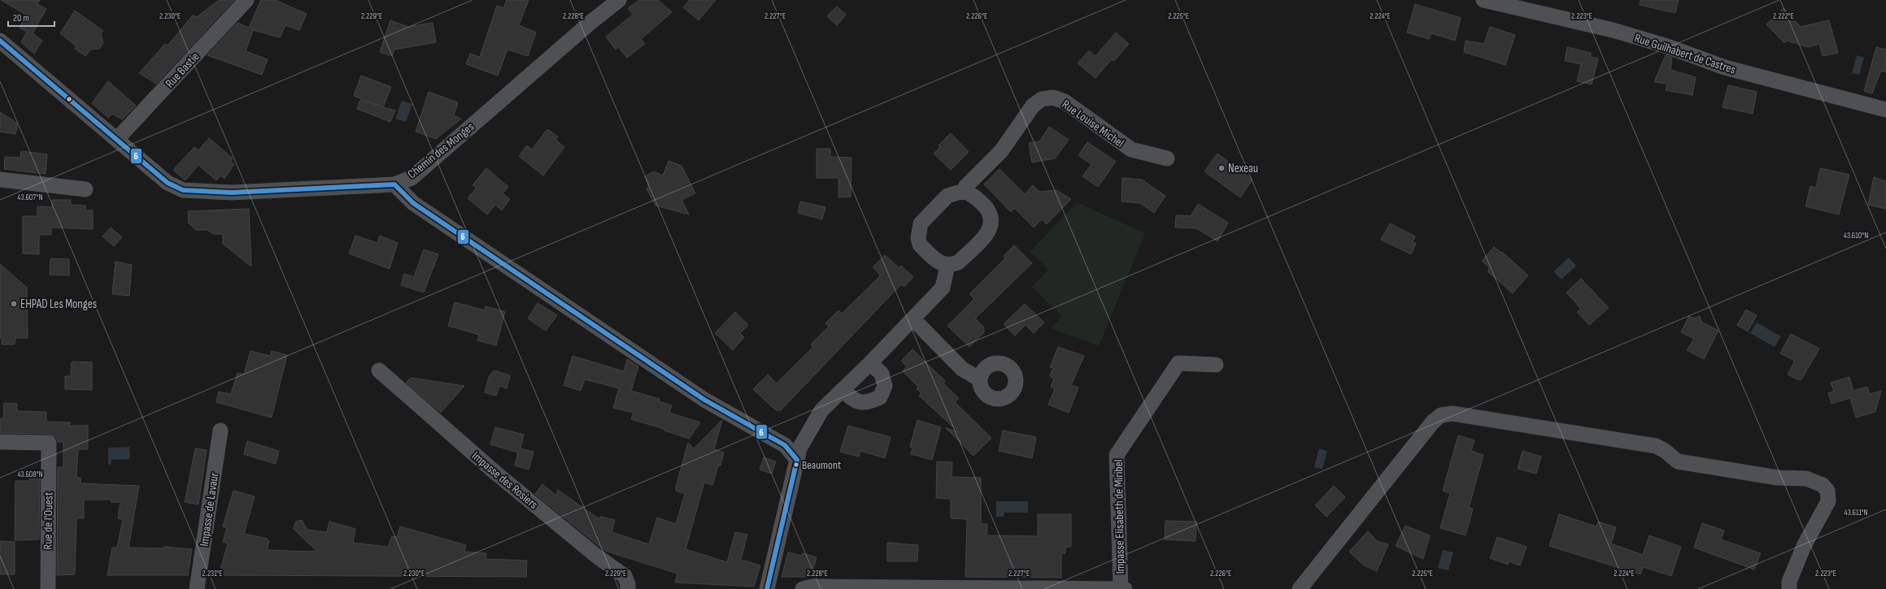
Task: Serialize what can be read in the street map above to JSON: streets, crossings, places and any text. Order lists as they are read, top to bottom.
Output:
{
  "streets": {
    "street": [
      "Rue Guilhabert de Castres",
      "Rue Bastie",
      "Rue Louise Michel",
      "Chemin des Monges",
      "Impasse des Rosiers",
      "Impasse de Lavaur",
      "Impasse Elisabeth de Miribel",
      "Rue de l'Ouest"
    ]
  },
  "crossings": [
    ["Rue Bastie", "Chemin des Monges"]
  ],
  "places": ["Nexeau", "EHPAD Les Monges", "Beaumont"],
  "lines": ["transit line 6"],
  "scale_bar": "20 m",
  "coordinates": [
    "2.230°E",
    "2.229°E",
    "2.228°E",
    "2.227°E",
    "2.226°E",
    "2.225°E",
    "2.224°E",
    "2.223°E",
    "2.222°E",
    "43.607°N",
    "43.610°N",
    "43.608°N",
    "43.611°N",
    "2.231°E"
  ]
}
